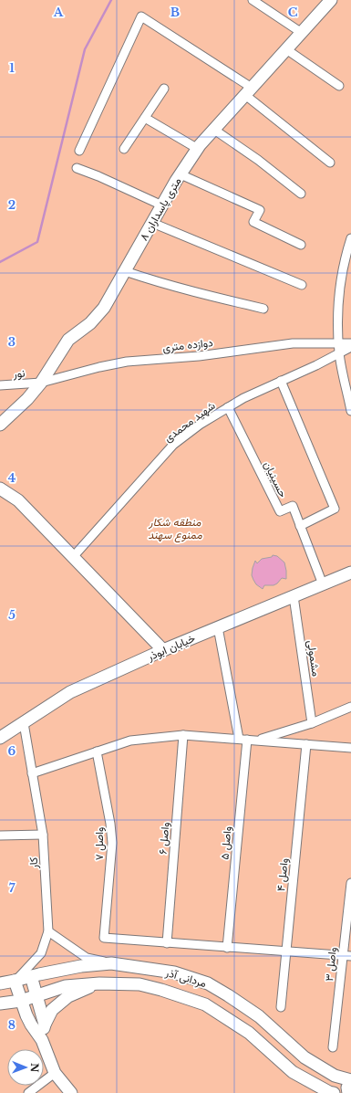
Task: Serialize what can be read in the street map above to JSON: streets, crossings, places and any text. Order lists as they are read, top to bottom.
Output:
{
  "streets": {
    "main road": ["۸ متری پاسداران", "خیابان ابوذر", "مردانی آذر"],
    "street": [
      "دوازده متری",
      "نور",
      "شهید محمدی",
      "حسینیان",
      "مشمولی",
      "واصل ۶",
      "واصل ۵",
      "واصل ۷",
      "کار",
      "واصل ۴",
      "واصل ۳"
    ]
  },
  "crossings": [
    ["۸ متری پاسداران", "دوازده متری"],
    ["۸ متری پاسداران", "نور"],
    ["دوازده متری", "نور"],
    ["شهید محمدی", "حسینیان"],
    ["حسینیان", "خیابان ابوذر"],
    ["خیابان ابوذر", "مشمولی"],
    ["خیابان ابوذر", "واصل ۵"],
    ["خیابان ابوذر", "کار"],
    ["واصل ۶", "واصل ۷"]
  ],
  "parks": ["منطقه شکار ممنوع سهند"],
  "north": "right",
  "grid": {
    "columns": ["A", "B", "C"],
    "rows": [
      "1",
      "2",
      "3",
      "4",
      "5",
      "6",
      "7",
      "8"
    ]
  }
}
